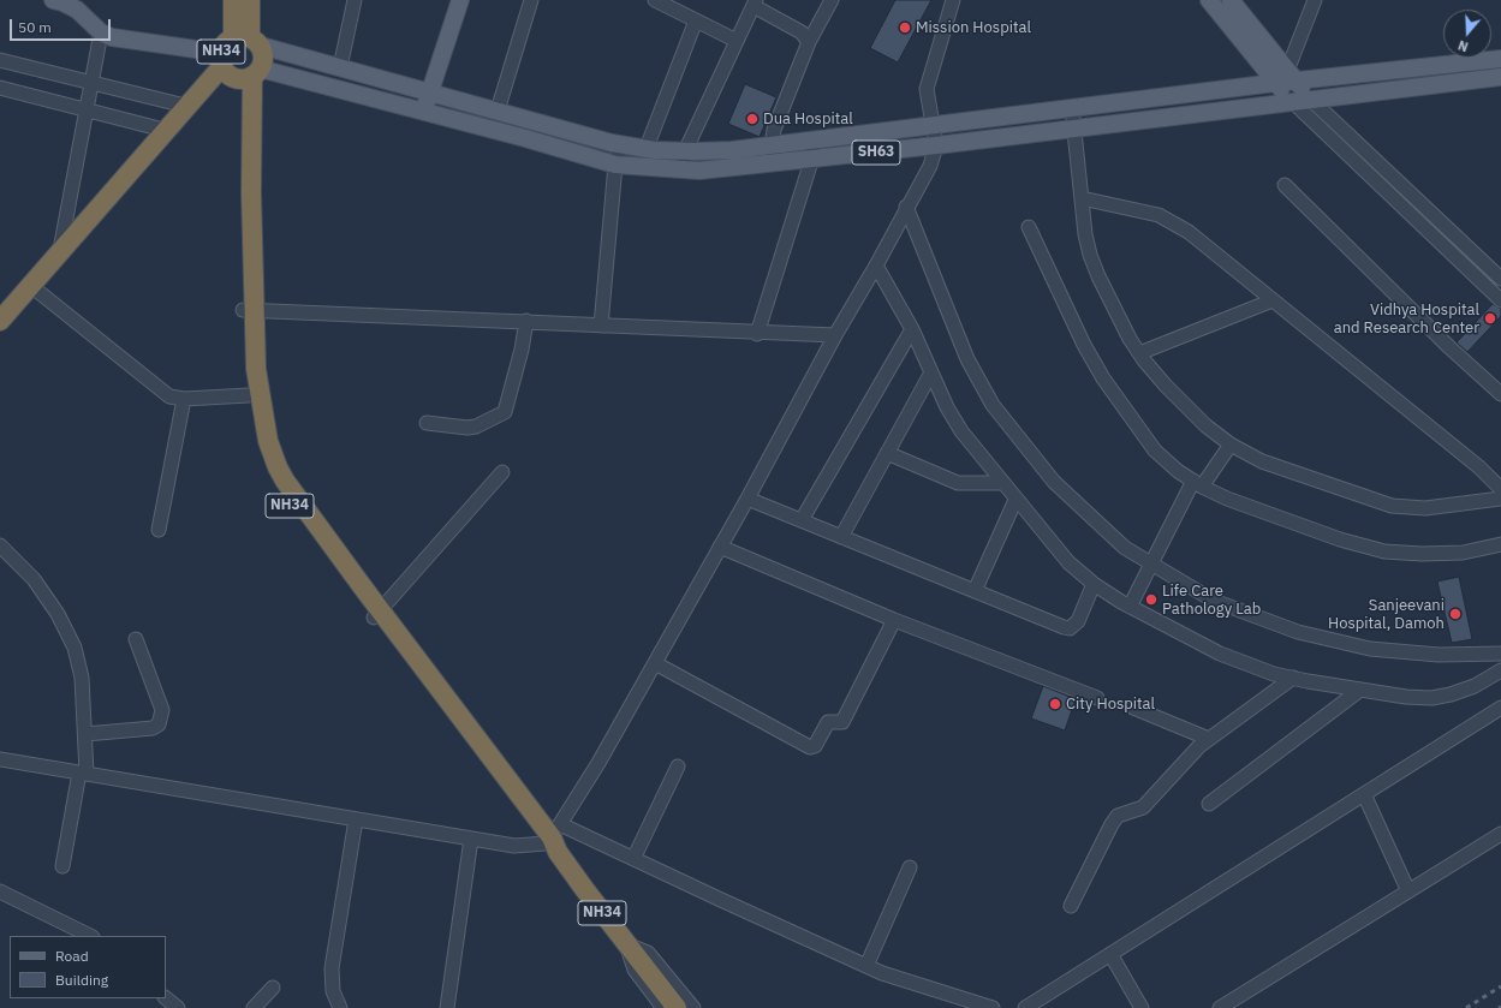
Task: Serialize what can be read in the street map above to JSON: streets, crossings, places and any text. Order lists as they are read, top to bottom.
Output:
{
  "streets": {
    "highway": ["NH34"],
    "main road": ["SH63"]
  },
  "crossings": [
    ["NH34", "SH63"]
  ],
  "places": [
    "Mission Hospital",
    "Dua Hospital",
    "Vidhya Hospital and Research Center",
    "Life Care Pathology Lab",
    "Sanjeevani Hospital, Damoh",
    "City Hospital"
  ],
  "legend": ["Road", "Building"],
  "scale_bar": "50 m",
  "north": "bottom"
}
